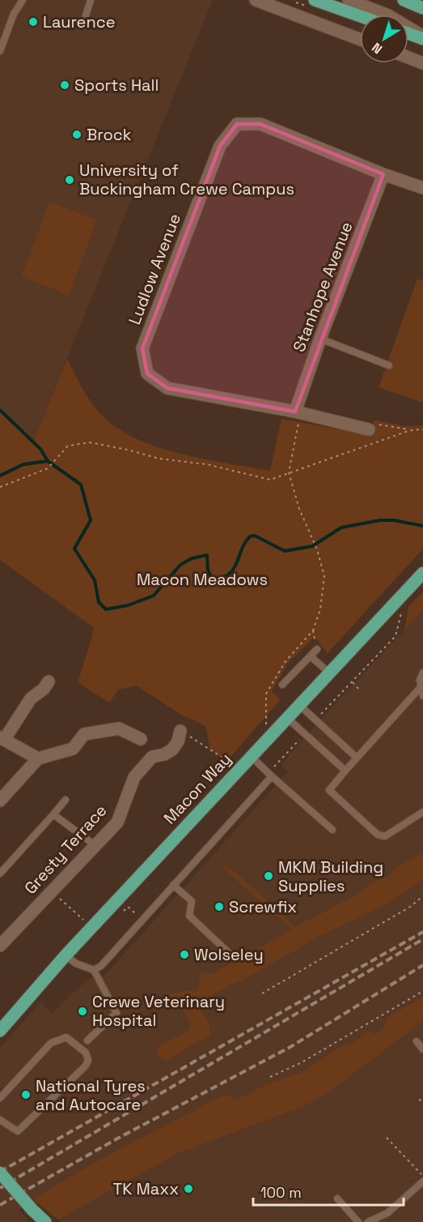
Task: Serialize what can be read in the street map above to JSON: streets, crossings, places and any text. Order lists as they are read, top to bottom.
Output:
{
  "streets": {
    "main road": ["Macon Way"],
    "street": ["Ludlow Avenue", "Stanhope Avenue", "Gresty Terrace"]
  },
  "crossings": [
    ["Ludlow Avenue", "Stanhope Avenue"]
  ],
  "parks": ["Macon Meadows"],
  "places": [
    "Laurence",
    "Sports Hall",
    "Brock",
    "University of Buckingham Crewe Campus",
    "MKM Building Supplies",
    "Screwfix",
    "Wolseley",
    "Crewe Veterinary Hospital",
    "National Tyres and Autocare",
    "TK Maxx"
  ],
  "scale_bar": "100 m",
  "north": "bottom left"
}
